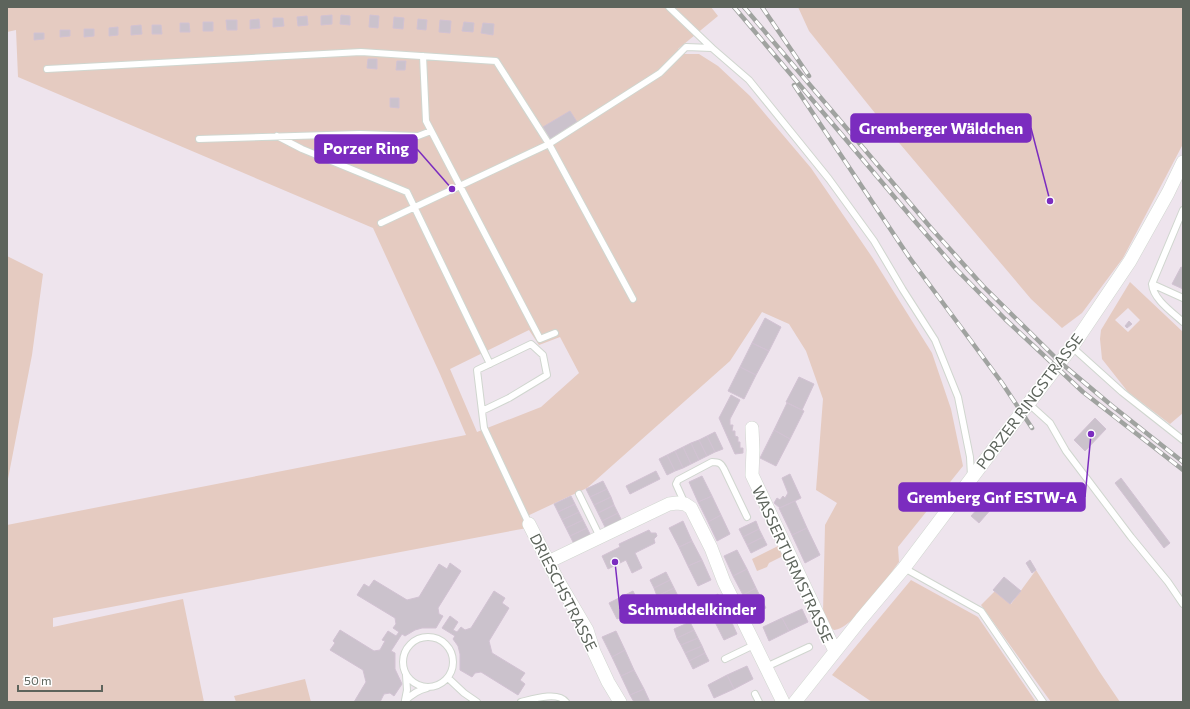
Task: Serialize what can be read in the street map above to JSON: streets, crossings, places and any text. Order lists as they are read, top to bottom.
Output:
{
  "streets": {
    "street": ["PORZER RINGSTRASSE", "WASSERTURMSTRASSE", "DRIESCHSTRASSE"]
  },
  "crossings": [
    ["PORZER RINGSTRASSE", "WASSERTURMSTRASSE"]
  ],
  "places": [
    "Porzer Ring",
    "Gremberger Wäldchen",
    "Gremberg Gnf ESTW-A",
    "Schmuddelkinder"
  ],
  "scale_bar": "50 m"
}
